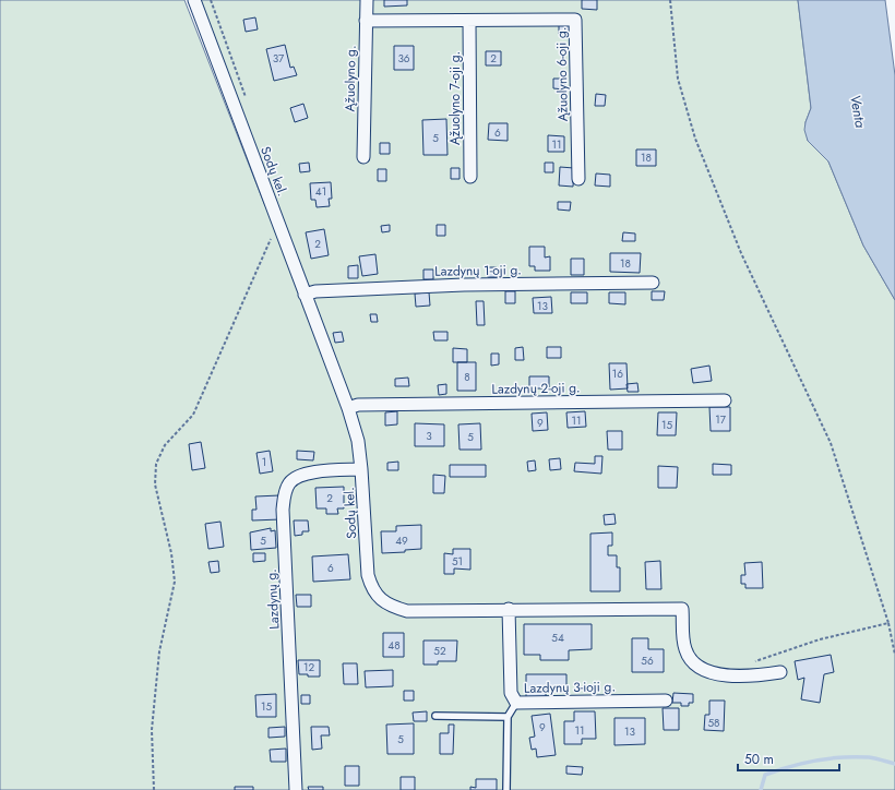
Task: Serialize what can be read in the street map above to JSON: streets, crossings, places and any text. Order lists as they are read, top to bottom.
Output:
{
  "streets": {
    "street": [
      "Ąžuolyno 6-oji g.",
      "Ąžuolyno g.",
      "Ąžuolyno 7-oji g.",
      "Sodų kel.",
      "Lazdynų 1-oji g.",
      "Lazdynų 2-oji g.",
      "Lazdynų g.",
      "Lazdynų 3-ioji g."
    ]
  },
  "crossings": [
    ["Ąžuolyno 6-oji g.", "Ąžuolyno g."],
    ["Ąžuolyno 6-oji g.", "Ąžuolyno 7-oji g."],
    ["Sodų kel.", "Lazdynų 1-oji g."],
    ["Sodų kel.", "Lazdynų 2-oji g."],
    ["Sodų kel.", "Lazdynų g."],
    ["Sodų kel.", "Lazdynų 3-ioji g."]
  ],
  "water": ["Venta"],
  "house_numbers": [
    "37",
    "36",
    "2",
    "6",
    "5",
    "11",
    "18",
    "41",
    "2",
    "18",
    "13",
    "16",
    "8",
    "17",
    "11",
    "9",
    "15",
    "3",
    "5",
    "1",
    "2",
    "5",
    "49",
    "51",
    "6",
    "54",
    "48",
    "52",
    "56",
    "12",
    "15",
    "58",
    "9",
    "11",
    "13",
    "5"
  ],
  "scale_bar": "50 m"
}
